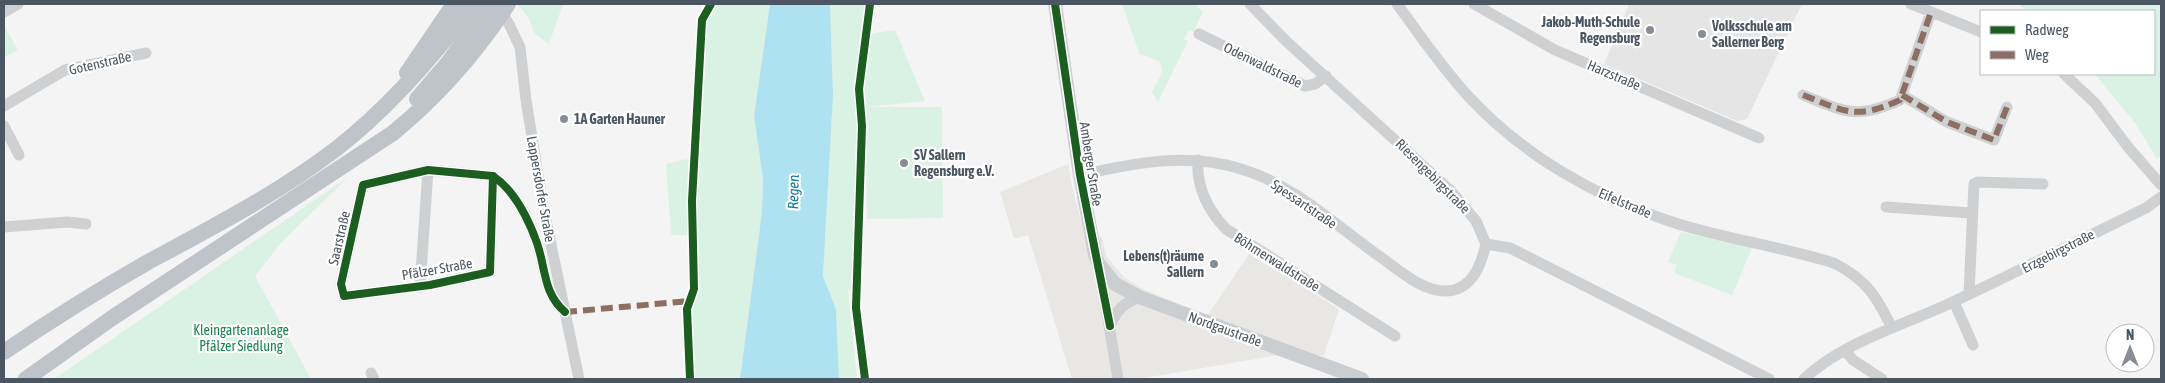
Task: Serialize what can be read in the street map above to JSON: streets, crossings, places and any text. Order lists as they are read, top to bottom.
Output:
{
  "streets": {
    "main road": ["Amberger Straße", "Nordgaustraße"],
    "street": [
      "Gotenstraße",
      "Odenwaldstraße",
      "Harzstraße",
      "Riesengebirgstraße",
      "Lappersdorfer Straße",
      "Eifelstraße",
      "Spessartstraße",
      "Saarstraße",
      "Erzgebirgstraße",
      "Böhmerwaldstraße",
      "Pfälzer Straße"
    ]
  },
  "crossings": [
    ["Odenwaldstraße", "Riesengebirgstraße"],
    ["Amberger Straße", "Spessartstraße"],
    ["Amberger Straße", "Nordgaustraße"],
    ["Riesengebirgstraße", "Spessartstraße"],
    ["Eifelstraße", "Erzgebirgstraße"],
    ["Spessartstraße", "Böhmerwaldstraße"],
    ["Saarstraße", "Pfälzer Straße"]
  ],
  "water": ["Regen"],
  "parks": ["Kleingartenanlage Pfälzer Siedlung"],
  "places": [
    "Jakob-Muth-Schule Regensburg",
    "Volksschule am Sallerner Berg",
    "1A Garten Hauner",
    "SV Sallern Regensburg e.V.",
    "Lebens(t)räume Sallern"
  ],
  "legend": ["Radweg", "Weg"],
  "north": "top"
}
